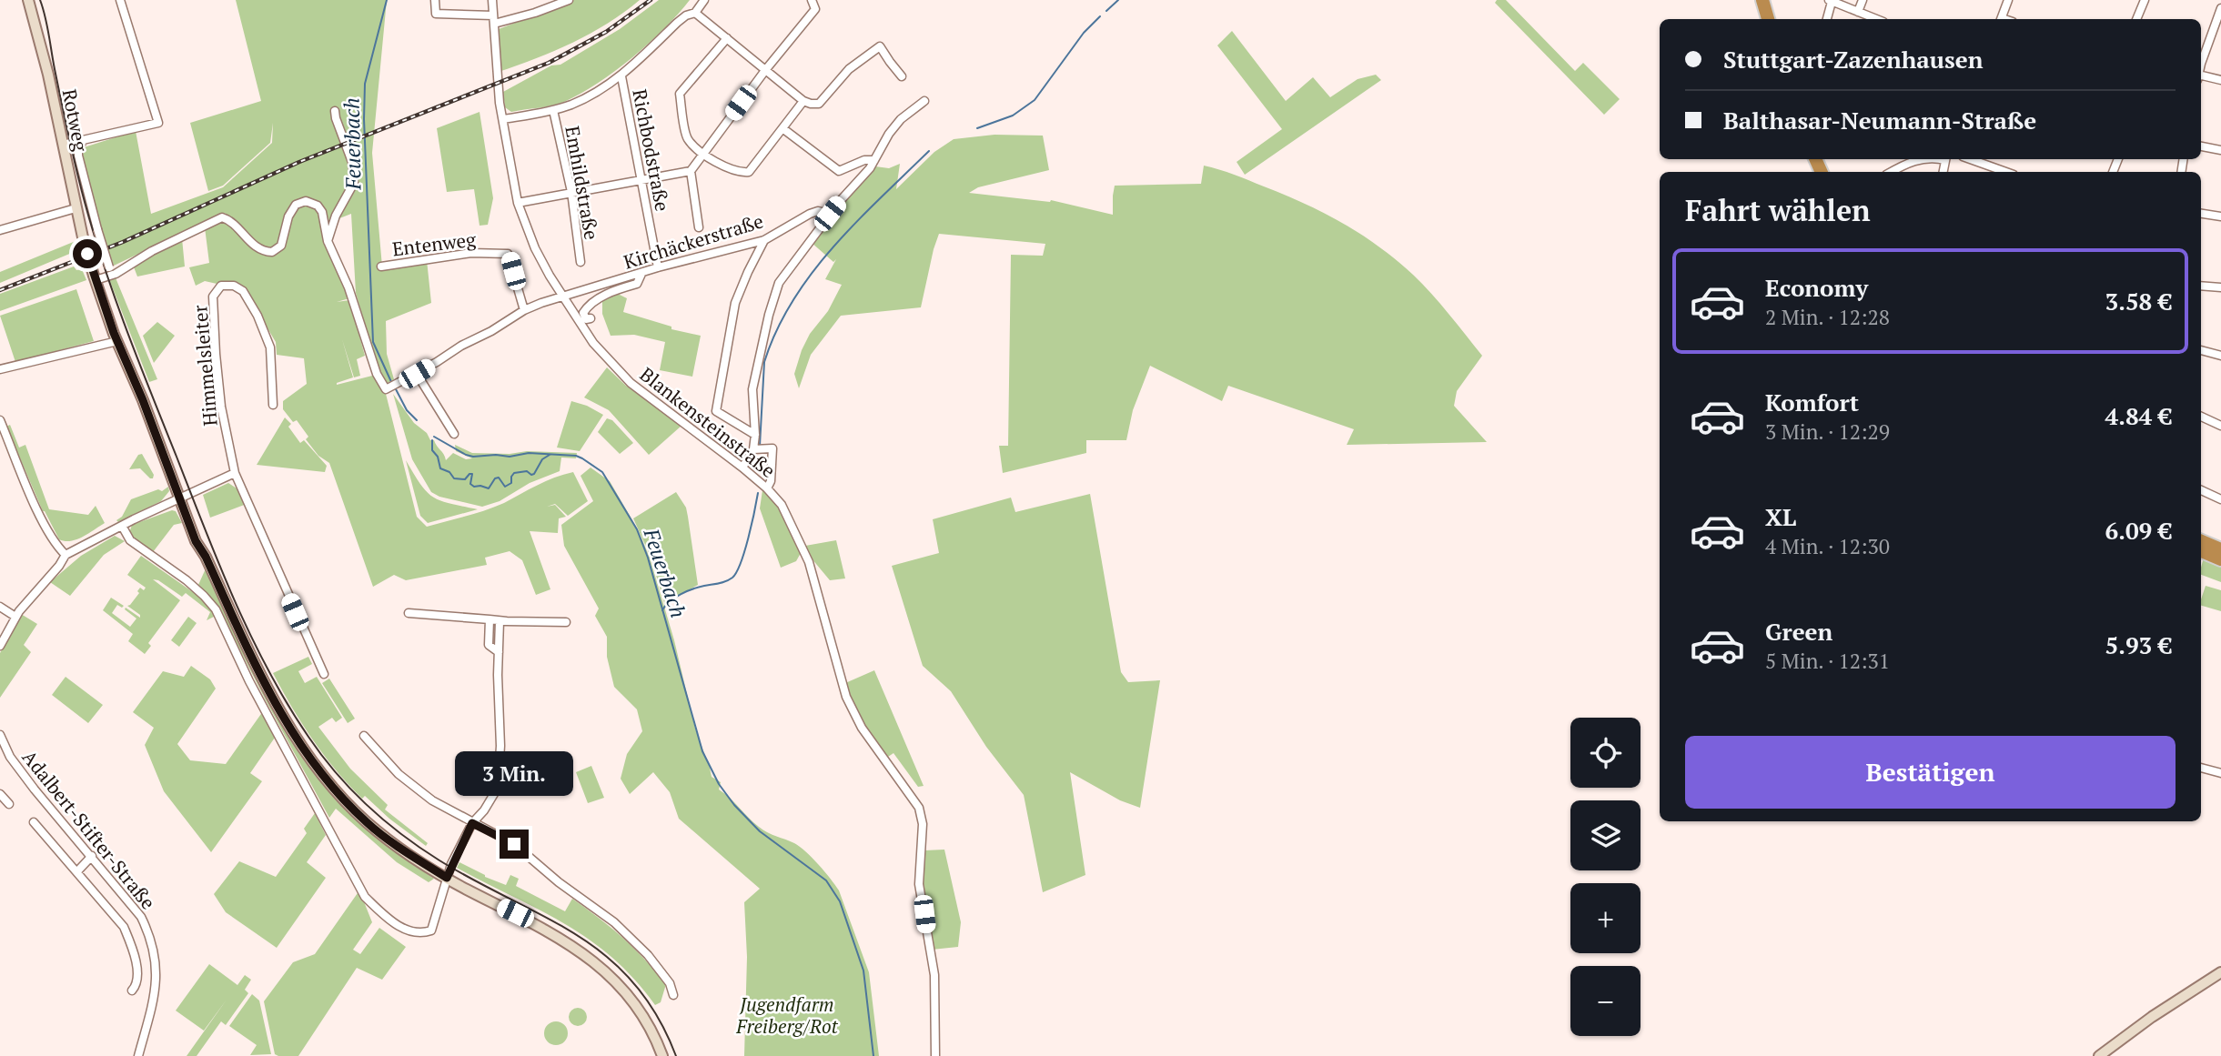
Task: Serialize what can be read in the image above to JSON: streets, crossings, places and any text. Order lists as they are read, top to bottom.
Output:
{
  "streets": {
    "main road": ["Rotweg"],
    "street": [
      "Richbodstraße",
      "Emhildstraße",
      "Kirchäckerstraße",
      "Entenweg",
      "Himmelsleiter",
      "Blankensteinstraße",
      "Adalbert-Stifter-Straße"
    ]
  },
  "crossings": [
    ["Richbodstraße", "Kirchäckerstraße"],
    ["Kirchäckerstraße", "Entenweg"],
    ["Kirchäckerstraße", "Blankensteinstraße"]
  ],
  "water": ["Feuerbach"],
  "parks": ["Jugendfarm Freiberg/Rot"],
  "page": {
    "banner": ["Stuttgart-Zazenhausen", "Balthasar-Neumann-Straße"],
    "heading": "Fahrt wählen",
    "list": [
      {
        "name": "Economy",
        "note": "2 Min. · 12:28",
        "value": "3.58 €"
      },
      {
        "name": "Komfort",
        "note": "3 Min. · 12:29",
        "value": "4.84 €"
      },
      {
        "name": "XL",
        "note": "4 Min. · 12:30",
        "value": "6.09 €"
      },
      {
        "name": "Green",
        "note": "5 Min. · 12:31",
        "value": "5.93 €"
      }
    ],
    "map_buttons": ["+", "−"],
    "buttons": "Bestätigen",
    "bubble": "3 Min."
  }
}
